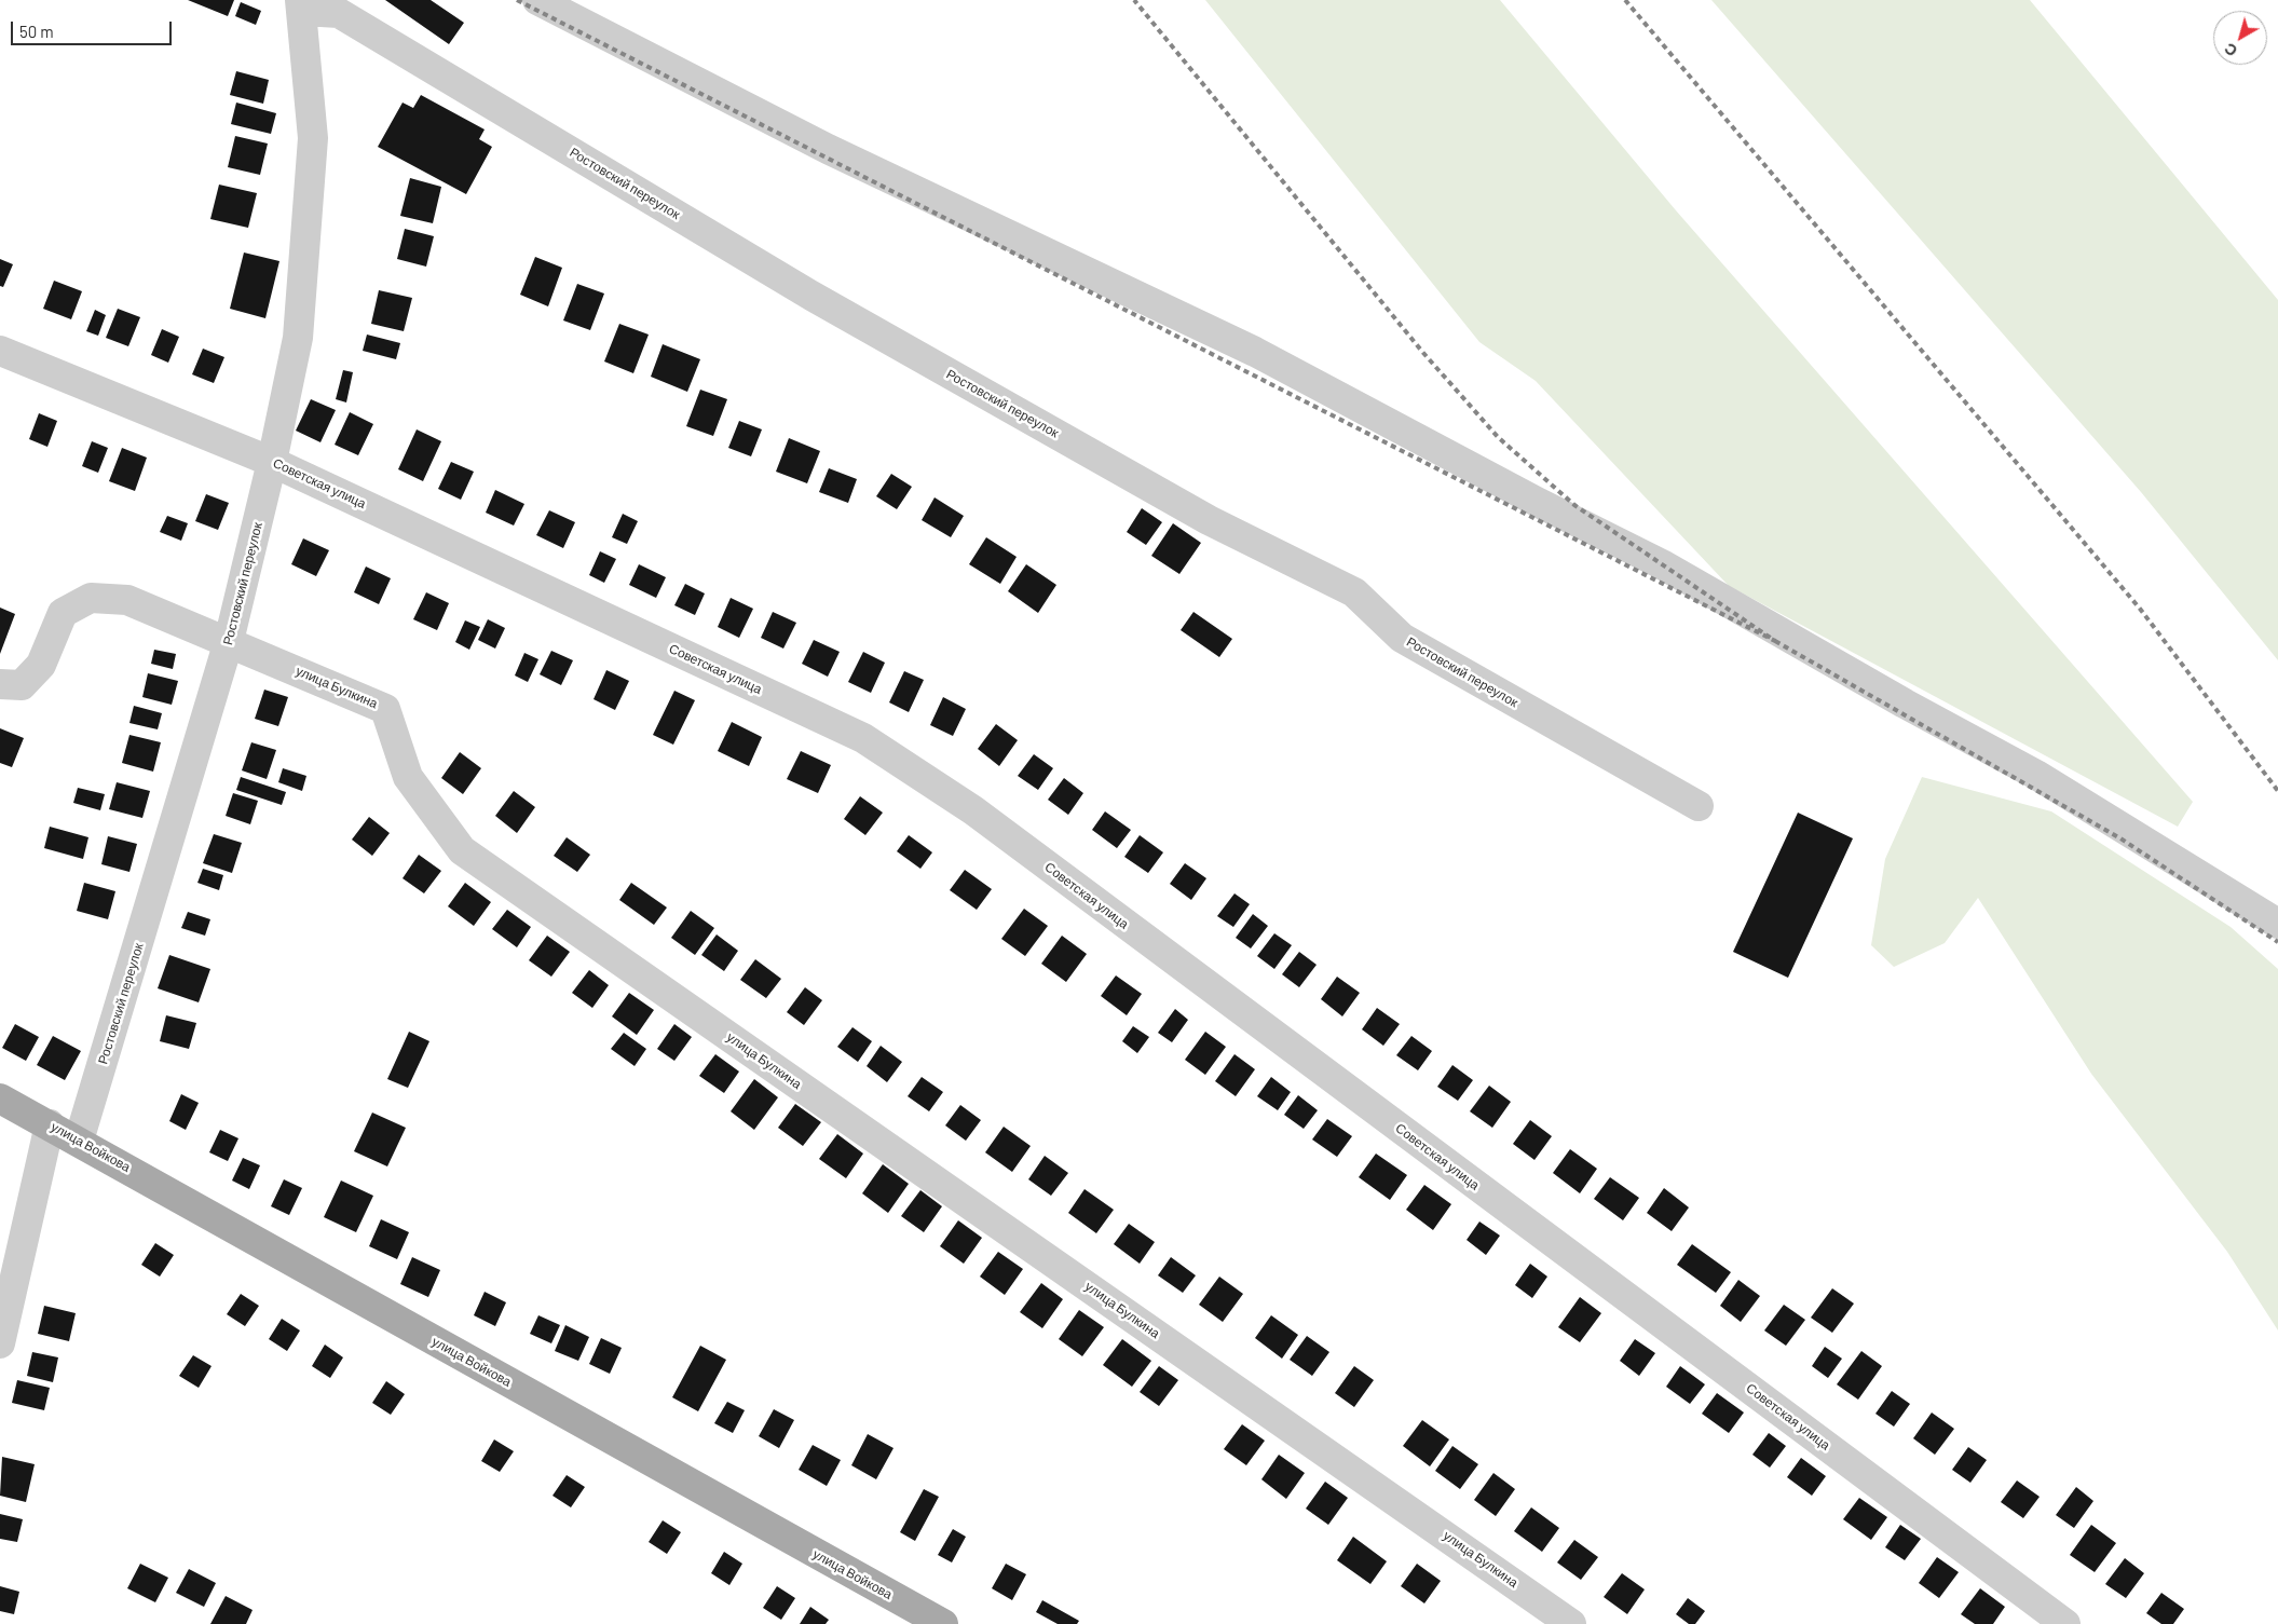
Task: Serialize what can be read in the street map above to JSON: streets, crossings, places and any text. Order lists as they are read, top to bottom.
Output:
{
  "streets": {
    "main road": ["улица Войкова"],
    "street": ["Ростовский переулок", "Советская улица", "улица Булкина"]
  },
  "crossings": [
    ["Ростовский переулок", "Советская улица"],
    ["Ростовский переулок", "улица Булкина"],
    ["Ростовский переулок", "улица Войкова"]
  ],
  "scale_bar": "50 m",
  "north": "bottom left"
}
